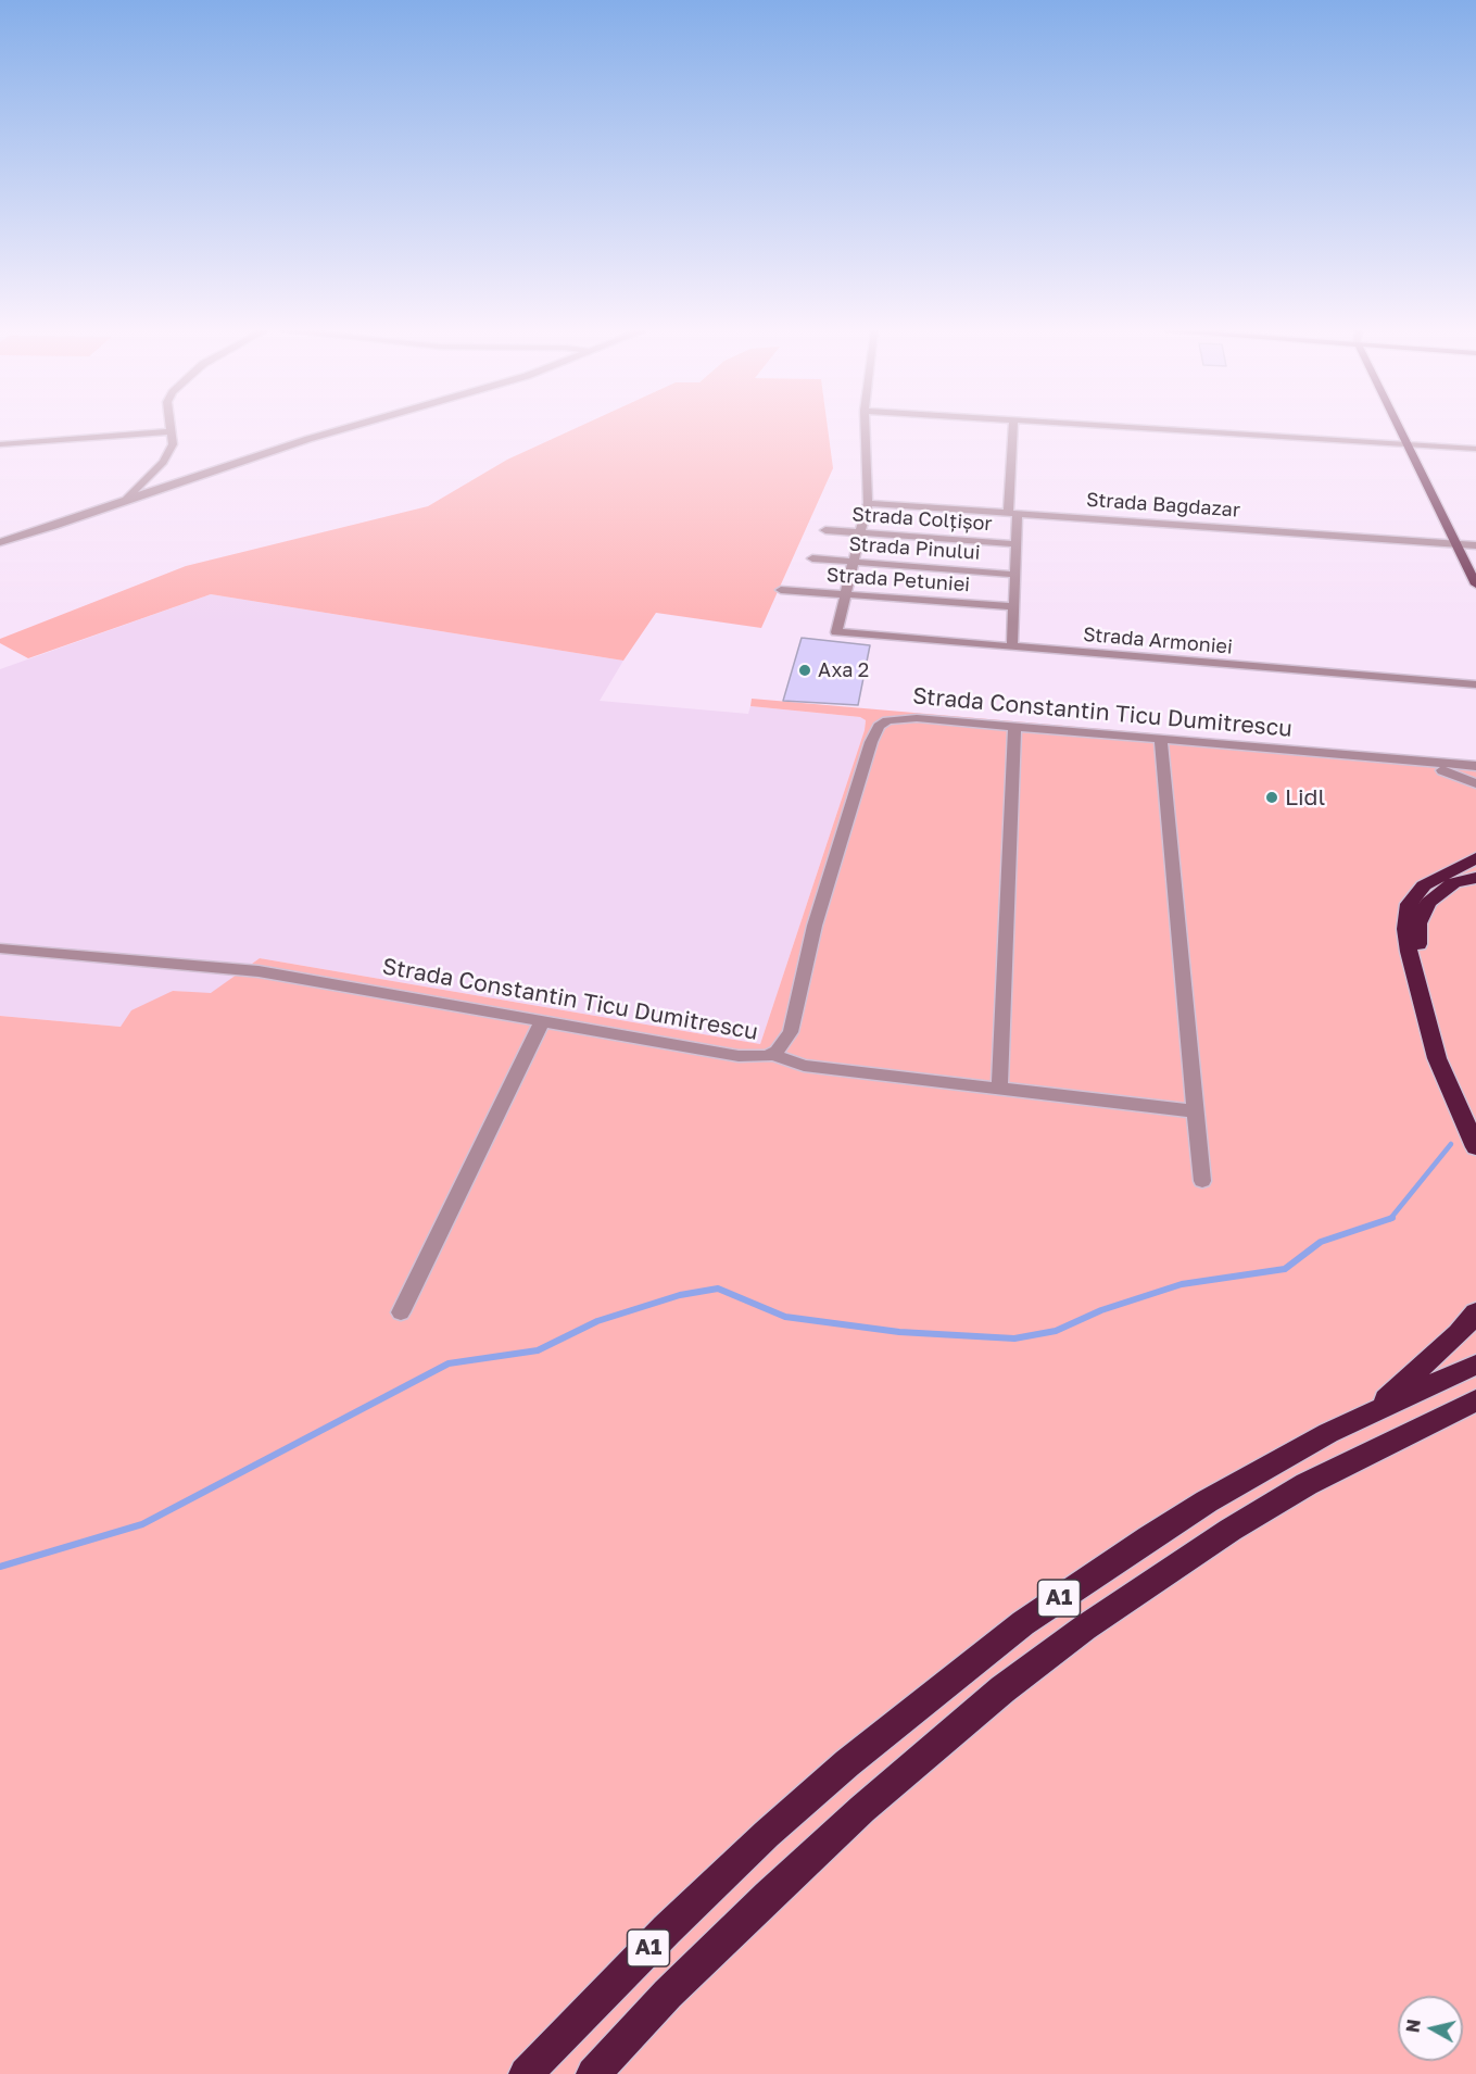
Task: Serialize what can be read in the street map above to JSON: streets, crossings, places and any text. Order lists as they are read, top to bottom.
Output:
{
  "streets": {
    "highway": ["A1"],
    "street": [
      "Strada Bagdazar",
      "Strada Colțișor",
      "Strada Pinului",
      "Strada Petuniei",
      "Strada Armoniei",
      "Strada Constantin Ticu Dumitrescu"
    ]
  },
  "crossings": [
    ["Strada Petuniei", "Strada Armoniei"]
  ],
  "places": ["Axa 2", "Lidl"],
  "north": "left"
}
